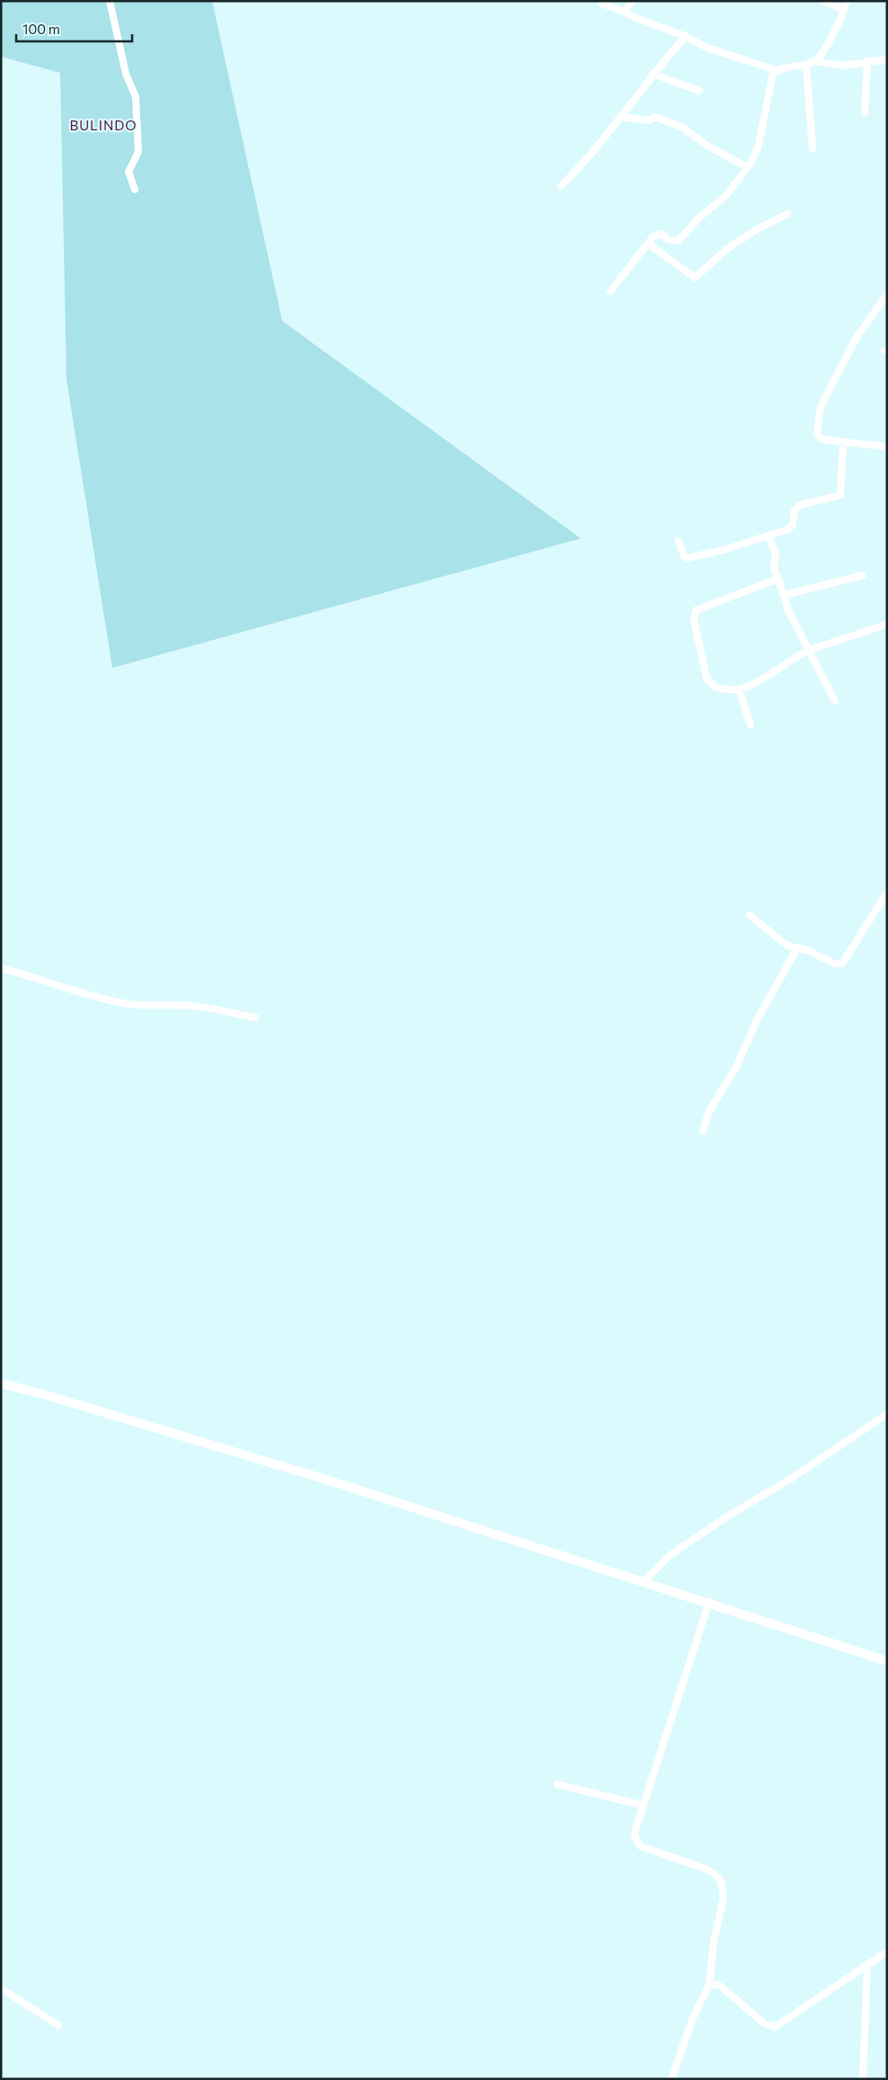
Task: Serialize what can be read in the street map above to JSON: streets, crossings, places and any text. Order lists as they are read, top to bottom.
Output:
{
  "districts": ["BULINDO"],
  "scale_bar": "100 m"
}
